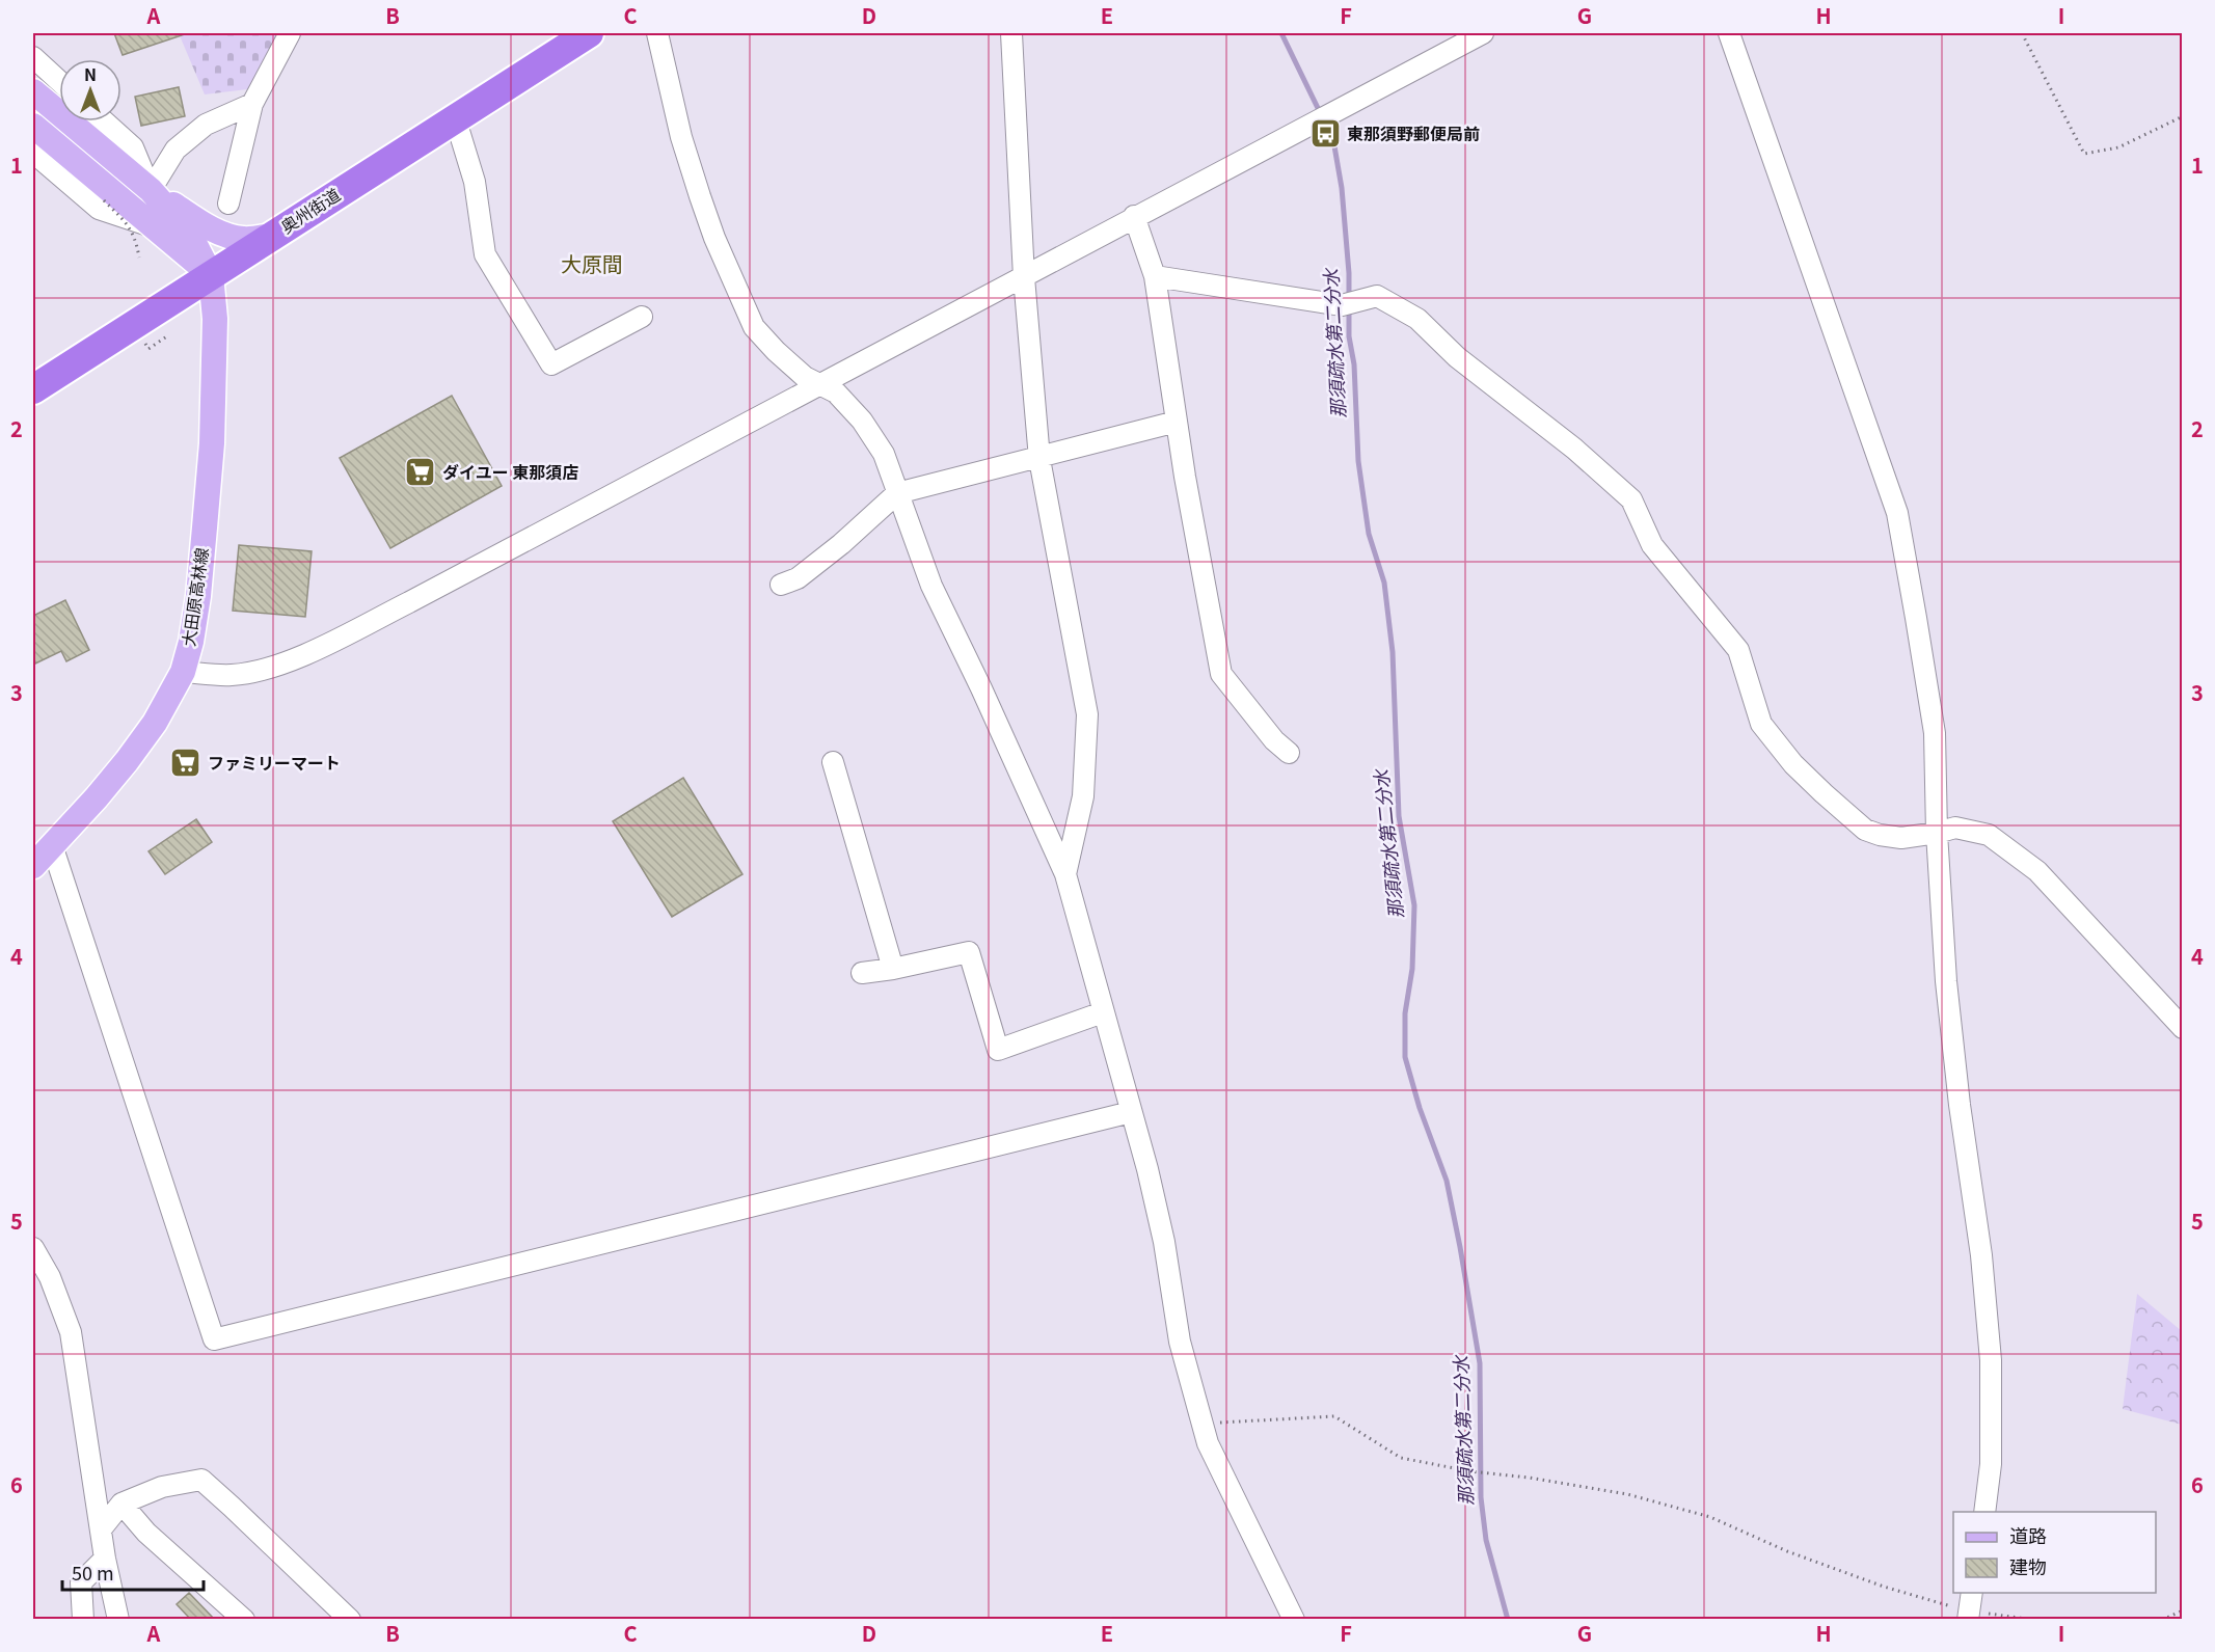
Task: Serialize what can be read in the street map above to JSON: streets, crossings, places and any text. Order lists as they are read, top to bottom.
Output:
{
  "streets": {
    "highway": ["奥州街道"],
    "main road": ["大田原高林線"]
  },
  "crossings": [
    ["奥州街道", "大田原高林線"]
  ],
  "districts": ["大原間"],
  "water": ["那須疏水第二分水"],
  "places": {
    "bus stop": ["東那須野郵便局前"],
    "supermarket": ["ダイユー 東那須店", "ファミリーマート"]
  },
  "legend": ["道路", "建物"],
  "scale_bar": "50 m",
  "north": "top",
  "grid": {
    "columns": [
      "A",
      "B",
      "C",
      "D",
      "E",
      "F",
      "G",
      "H",
      "I"
    ],
    "rows": [
      "1",
      "2",
      "3",
      "4",
      "5",
      "6"
    ]
  }
}
